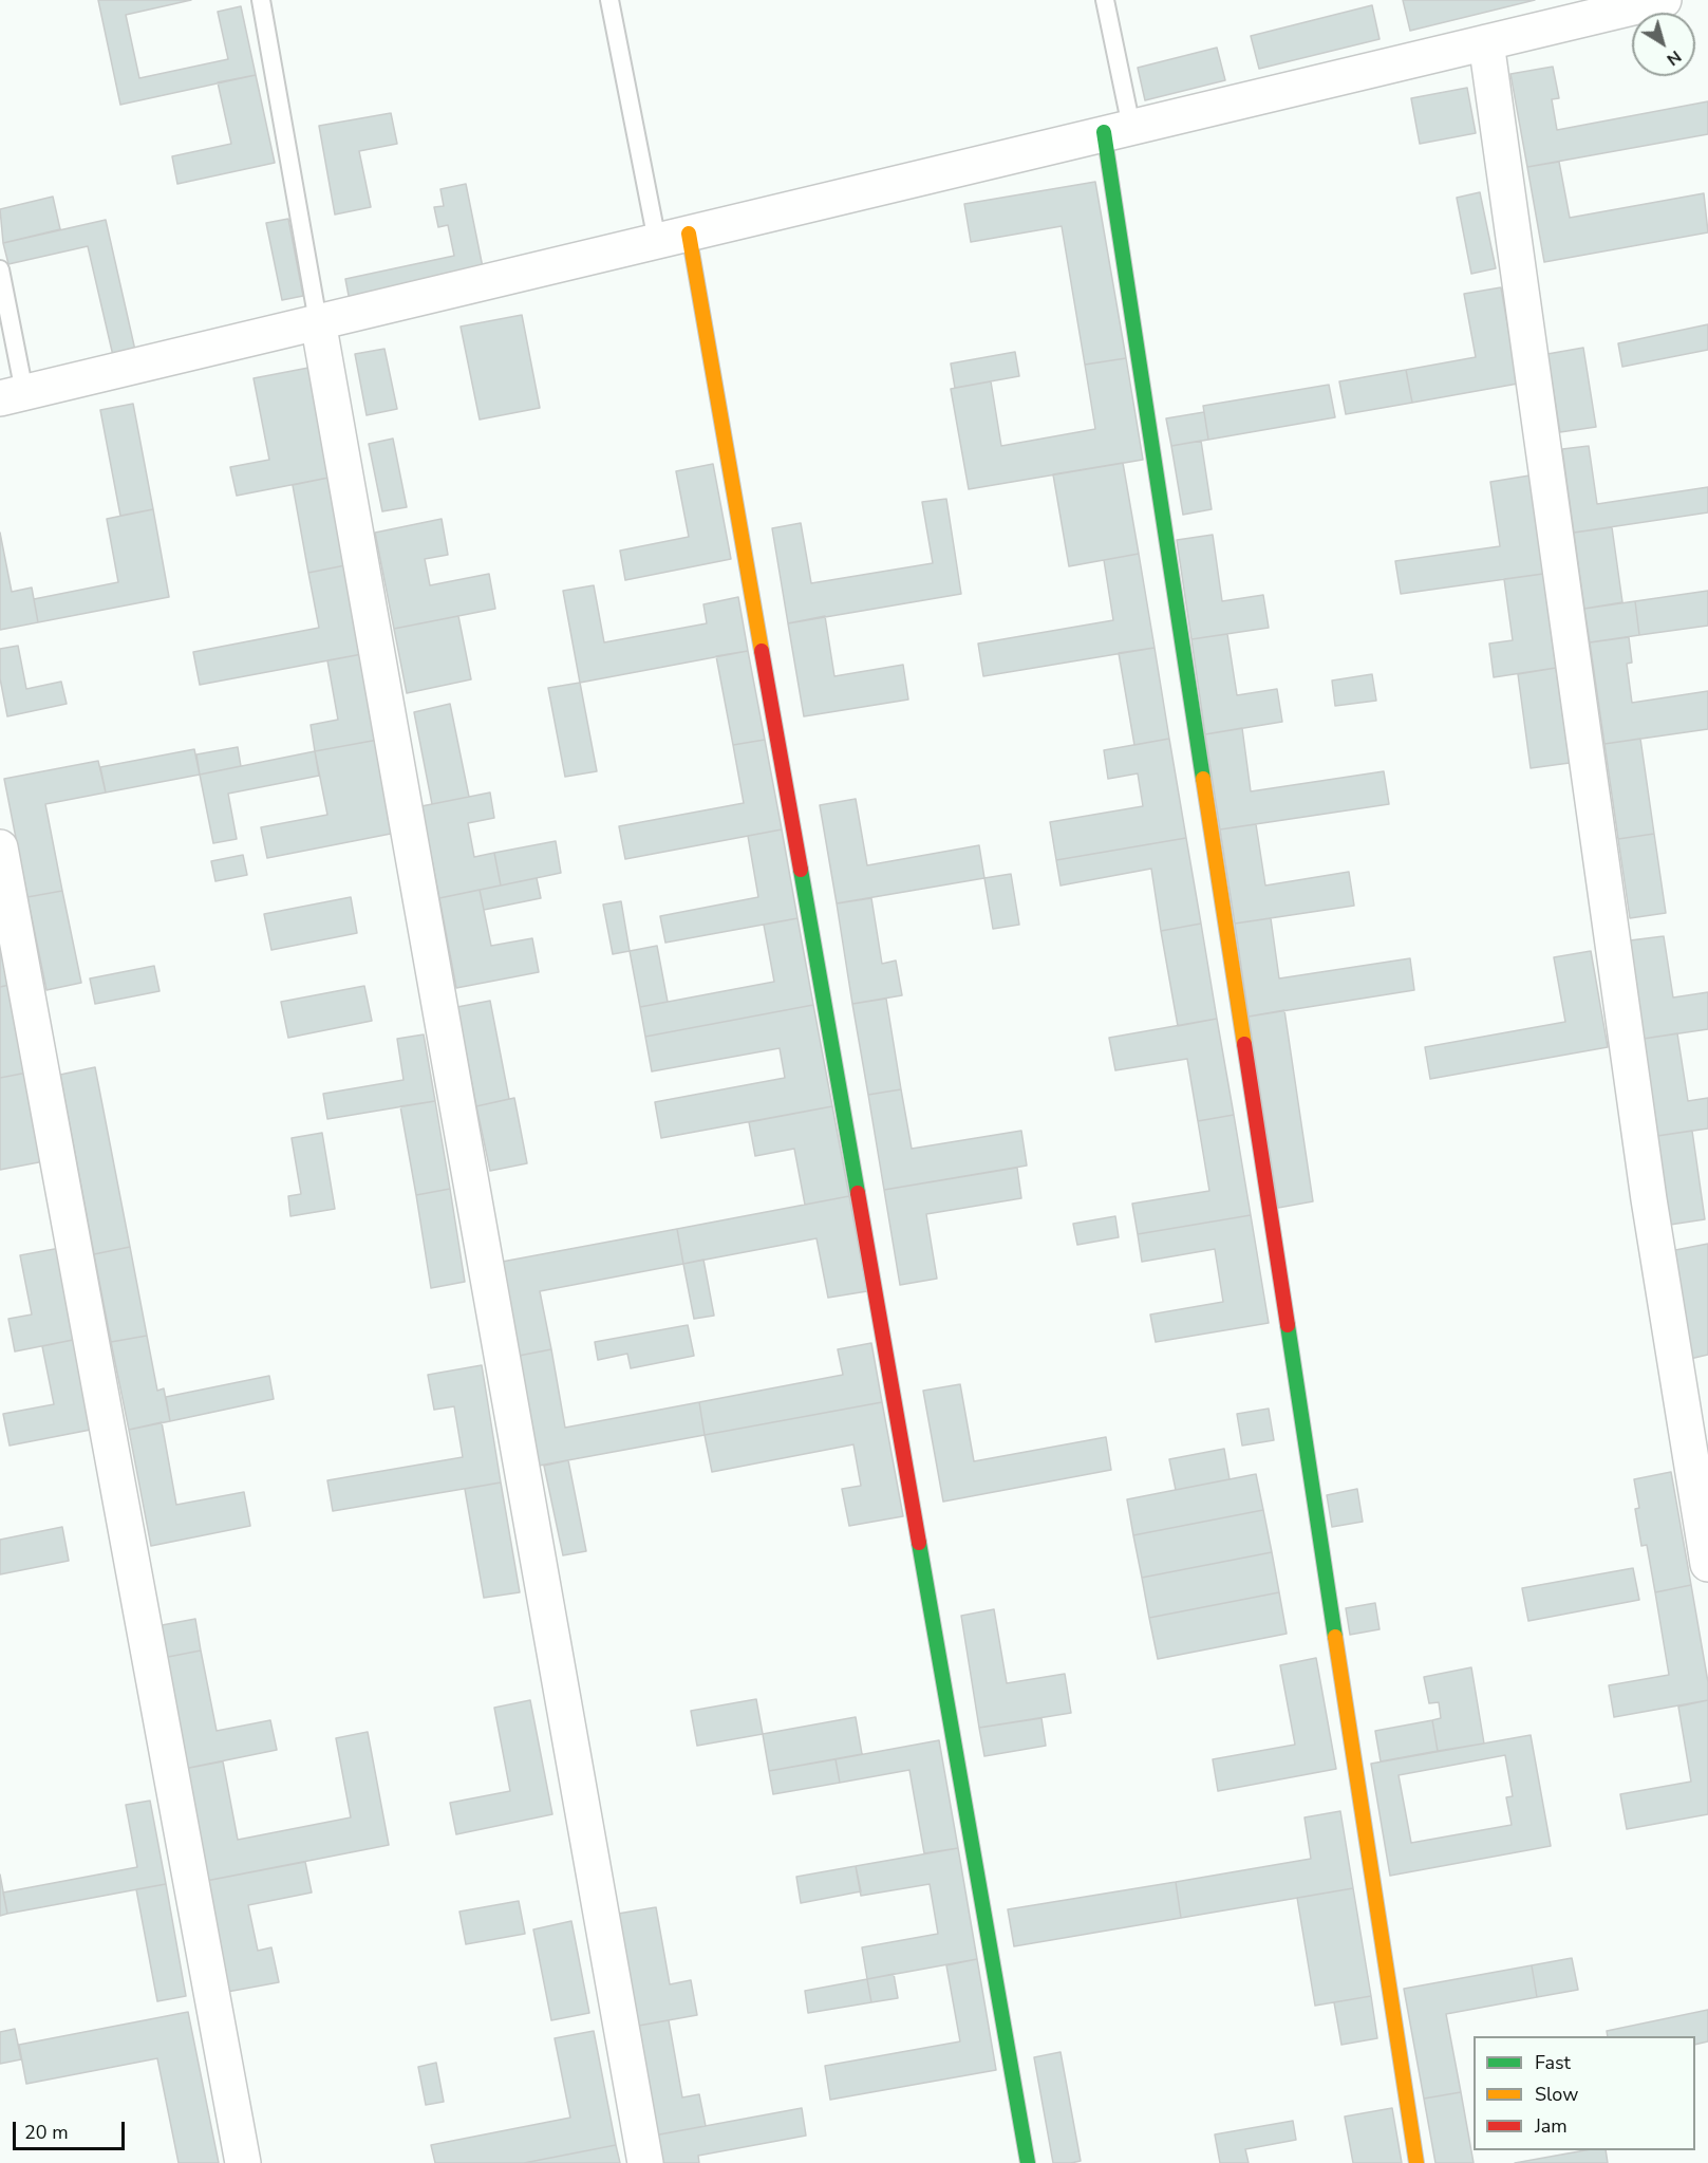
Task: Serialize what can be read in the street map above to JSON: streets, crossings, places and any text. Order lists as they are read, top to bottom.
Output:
{
  "legend": ["Fast", "Slow", "Jam"],
  "scale_bar": "20 m",
  "north": "bottom right"
}
